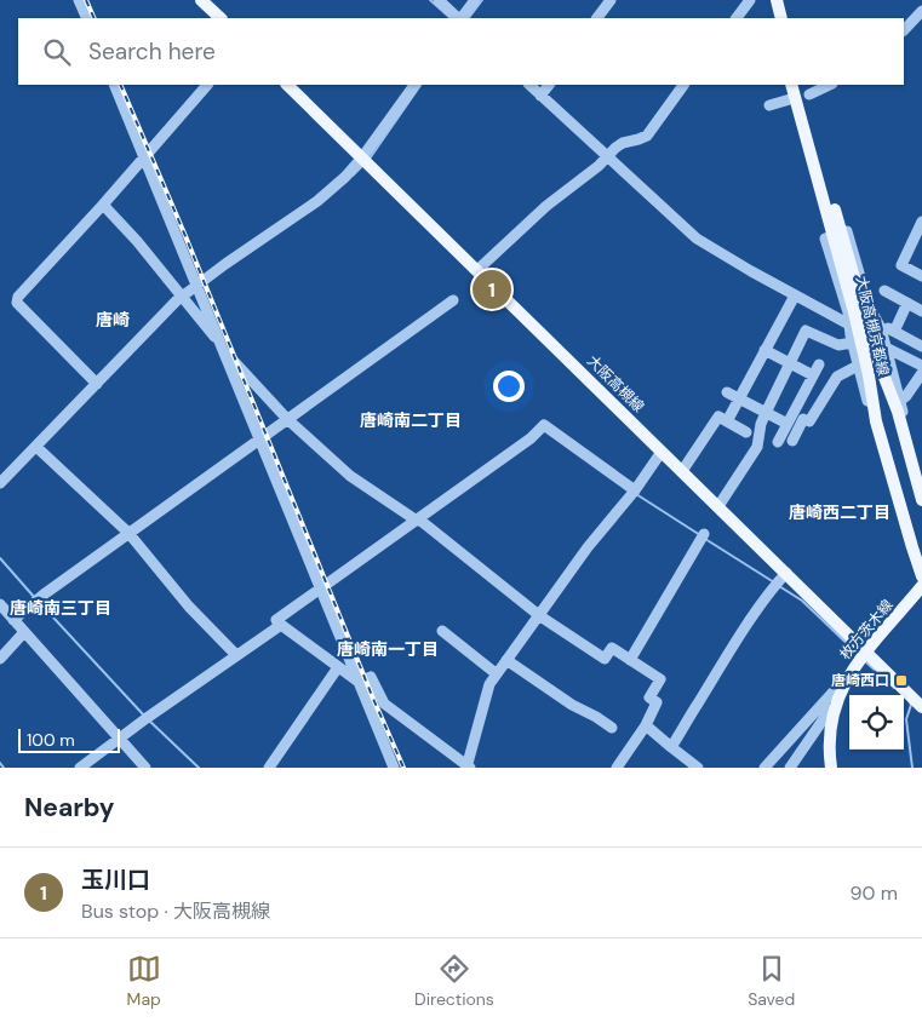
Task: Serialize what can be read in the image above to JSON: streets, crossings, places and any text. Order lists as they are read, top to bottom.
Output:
{
  "streets": {
    "main road": ["大阪高槻京都線", "大阪高槻線", "枚方茨木線"]
  },
  "crossings": [
    ["大阪高槻線", "枚方茨木線"]
  ],
  "districts": [
    "唐崎",
    "唐崎南二丁目",
    "唐崎西二丁目",
    "唐崎南三丁目",
    "唐崎南一丁目"
  ],
  "places": {
    "transit": ["唐崎西口"]
  },
  "scale_bar": "100 m",
  "page": {
    "search": "Search here",
    "pins": "1",
    "scale": "100 m",
    "heading": "Nearby",
    "list": [
      {
        "mark": "1",
        "name": "玉川口",
        "note": "Bus stop · 大阪高槻線",
        "value": "90 m"
      }
    ],
    "nav": ["Map", "Directions", "Saved"]
  }
}
